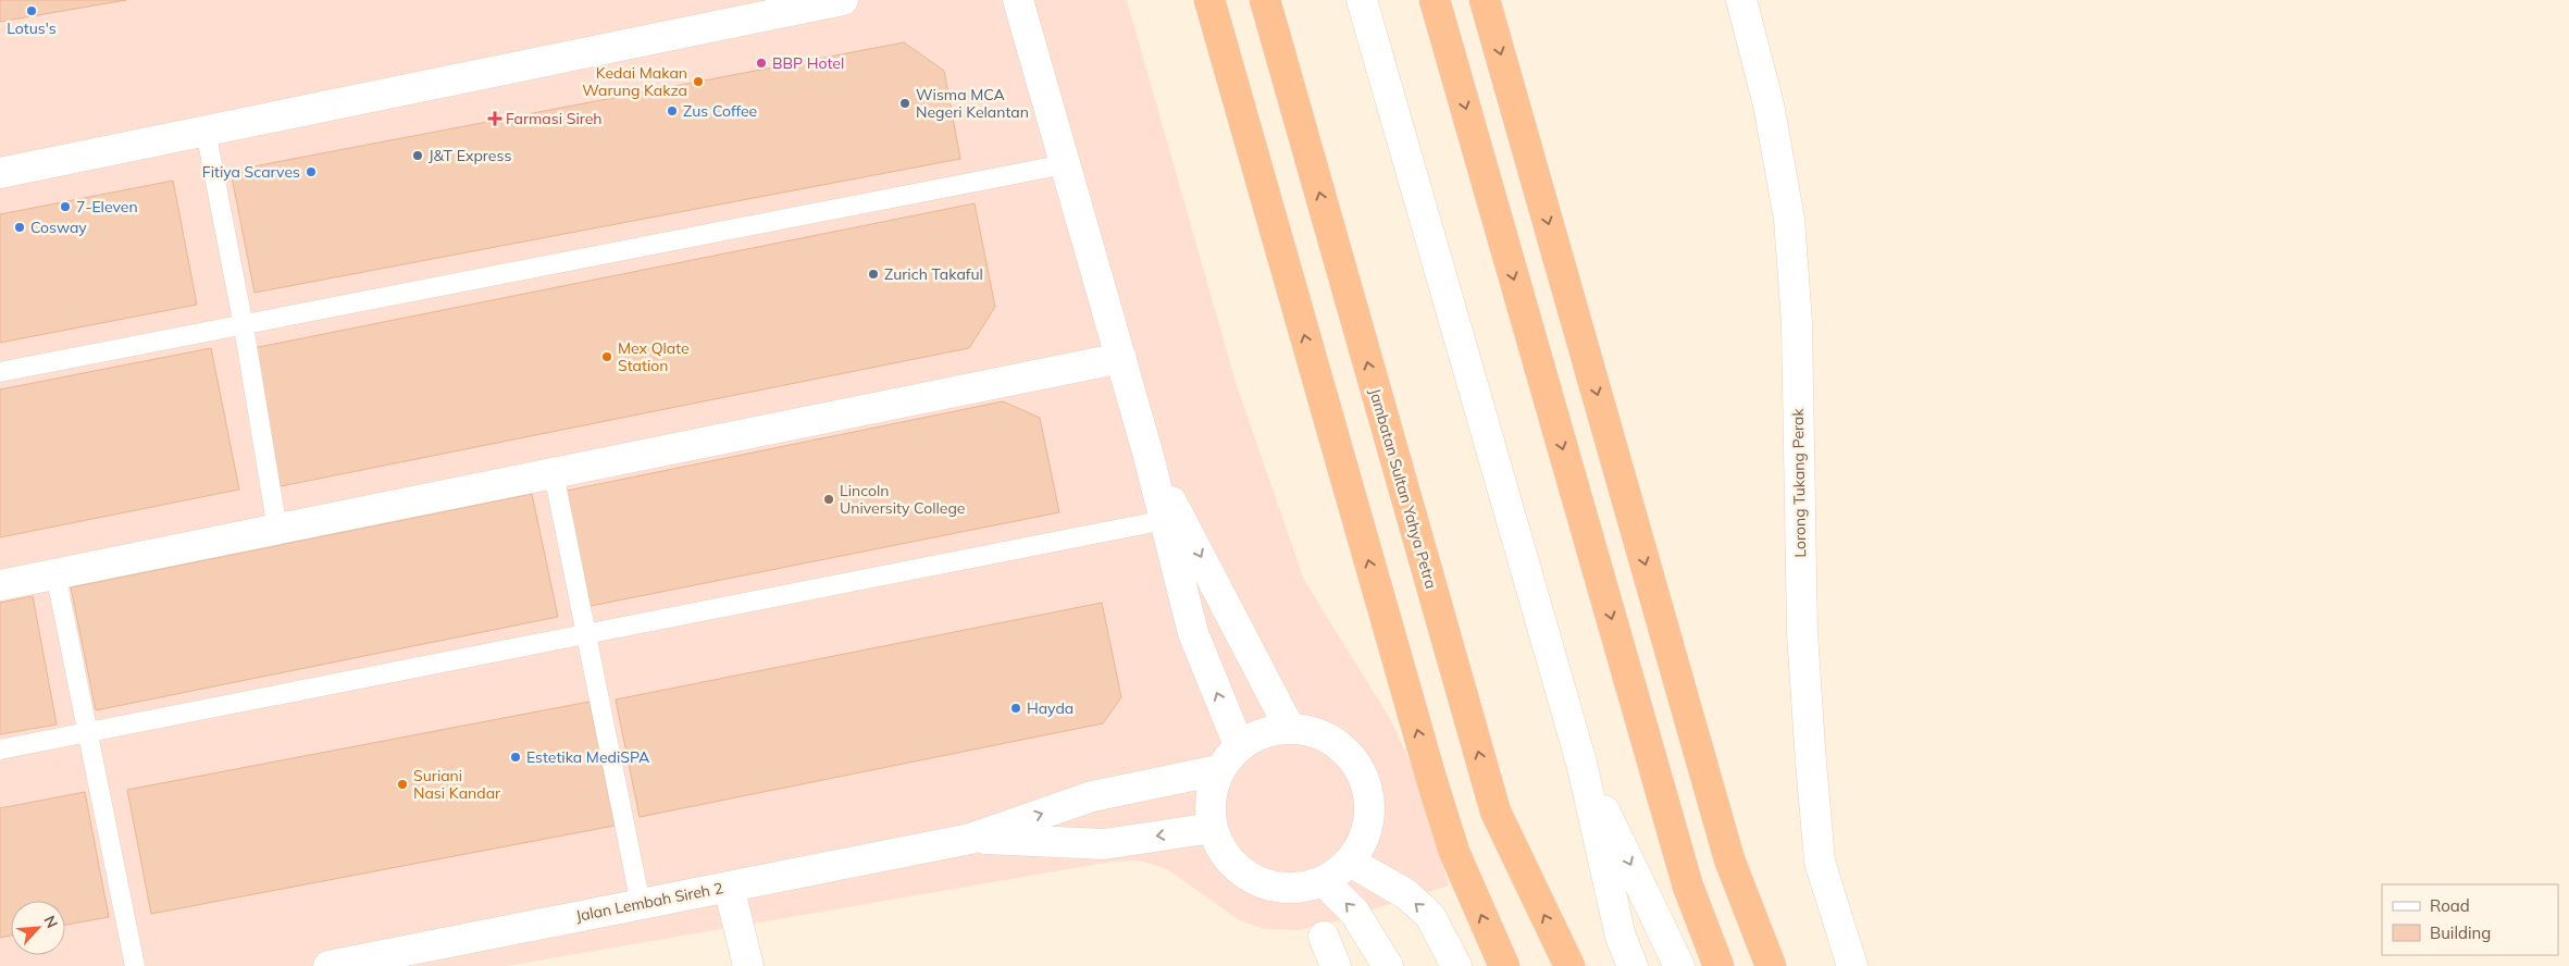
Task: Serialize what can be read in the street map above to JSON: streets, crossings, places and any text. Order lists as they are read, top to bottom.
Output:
{
  "streets": {
    "highway": ["Jambatan Sultan Yahya Petra"],
    "street": ["Lorong Tukang Perak", "Jalan Lembah Sireh 2"]
  },
  "places": {
    "other": [
      "Lotus's",
      "BBP Hotel",
      "Kedai Makan Warung Kakza",
      "Wisma MCA Negeri Kelantan",
      "Zus Coffee",
      "J&T Express",
      "Fitiya Scarves",
      "7-Eleven",
      "Cosway",
      "Zurich Takaful",
      "Mex Qlate Station",
      "Lincoln University College",
      "Hayda",
      "Estetika MediSPA",
      "Suriani Nasi Kandar"
    ],
    "health": ["Farmasi Sireh"]
  },
  "legend": ["Road", "Building"],
  "north": "top right"
}
